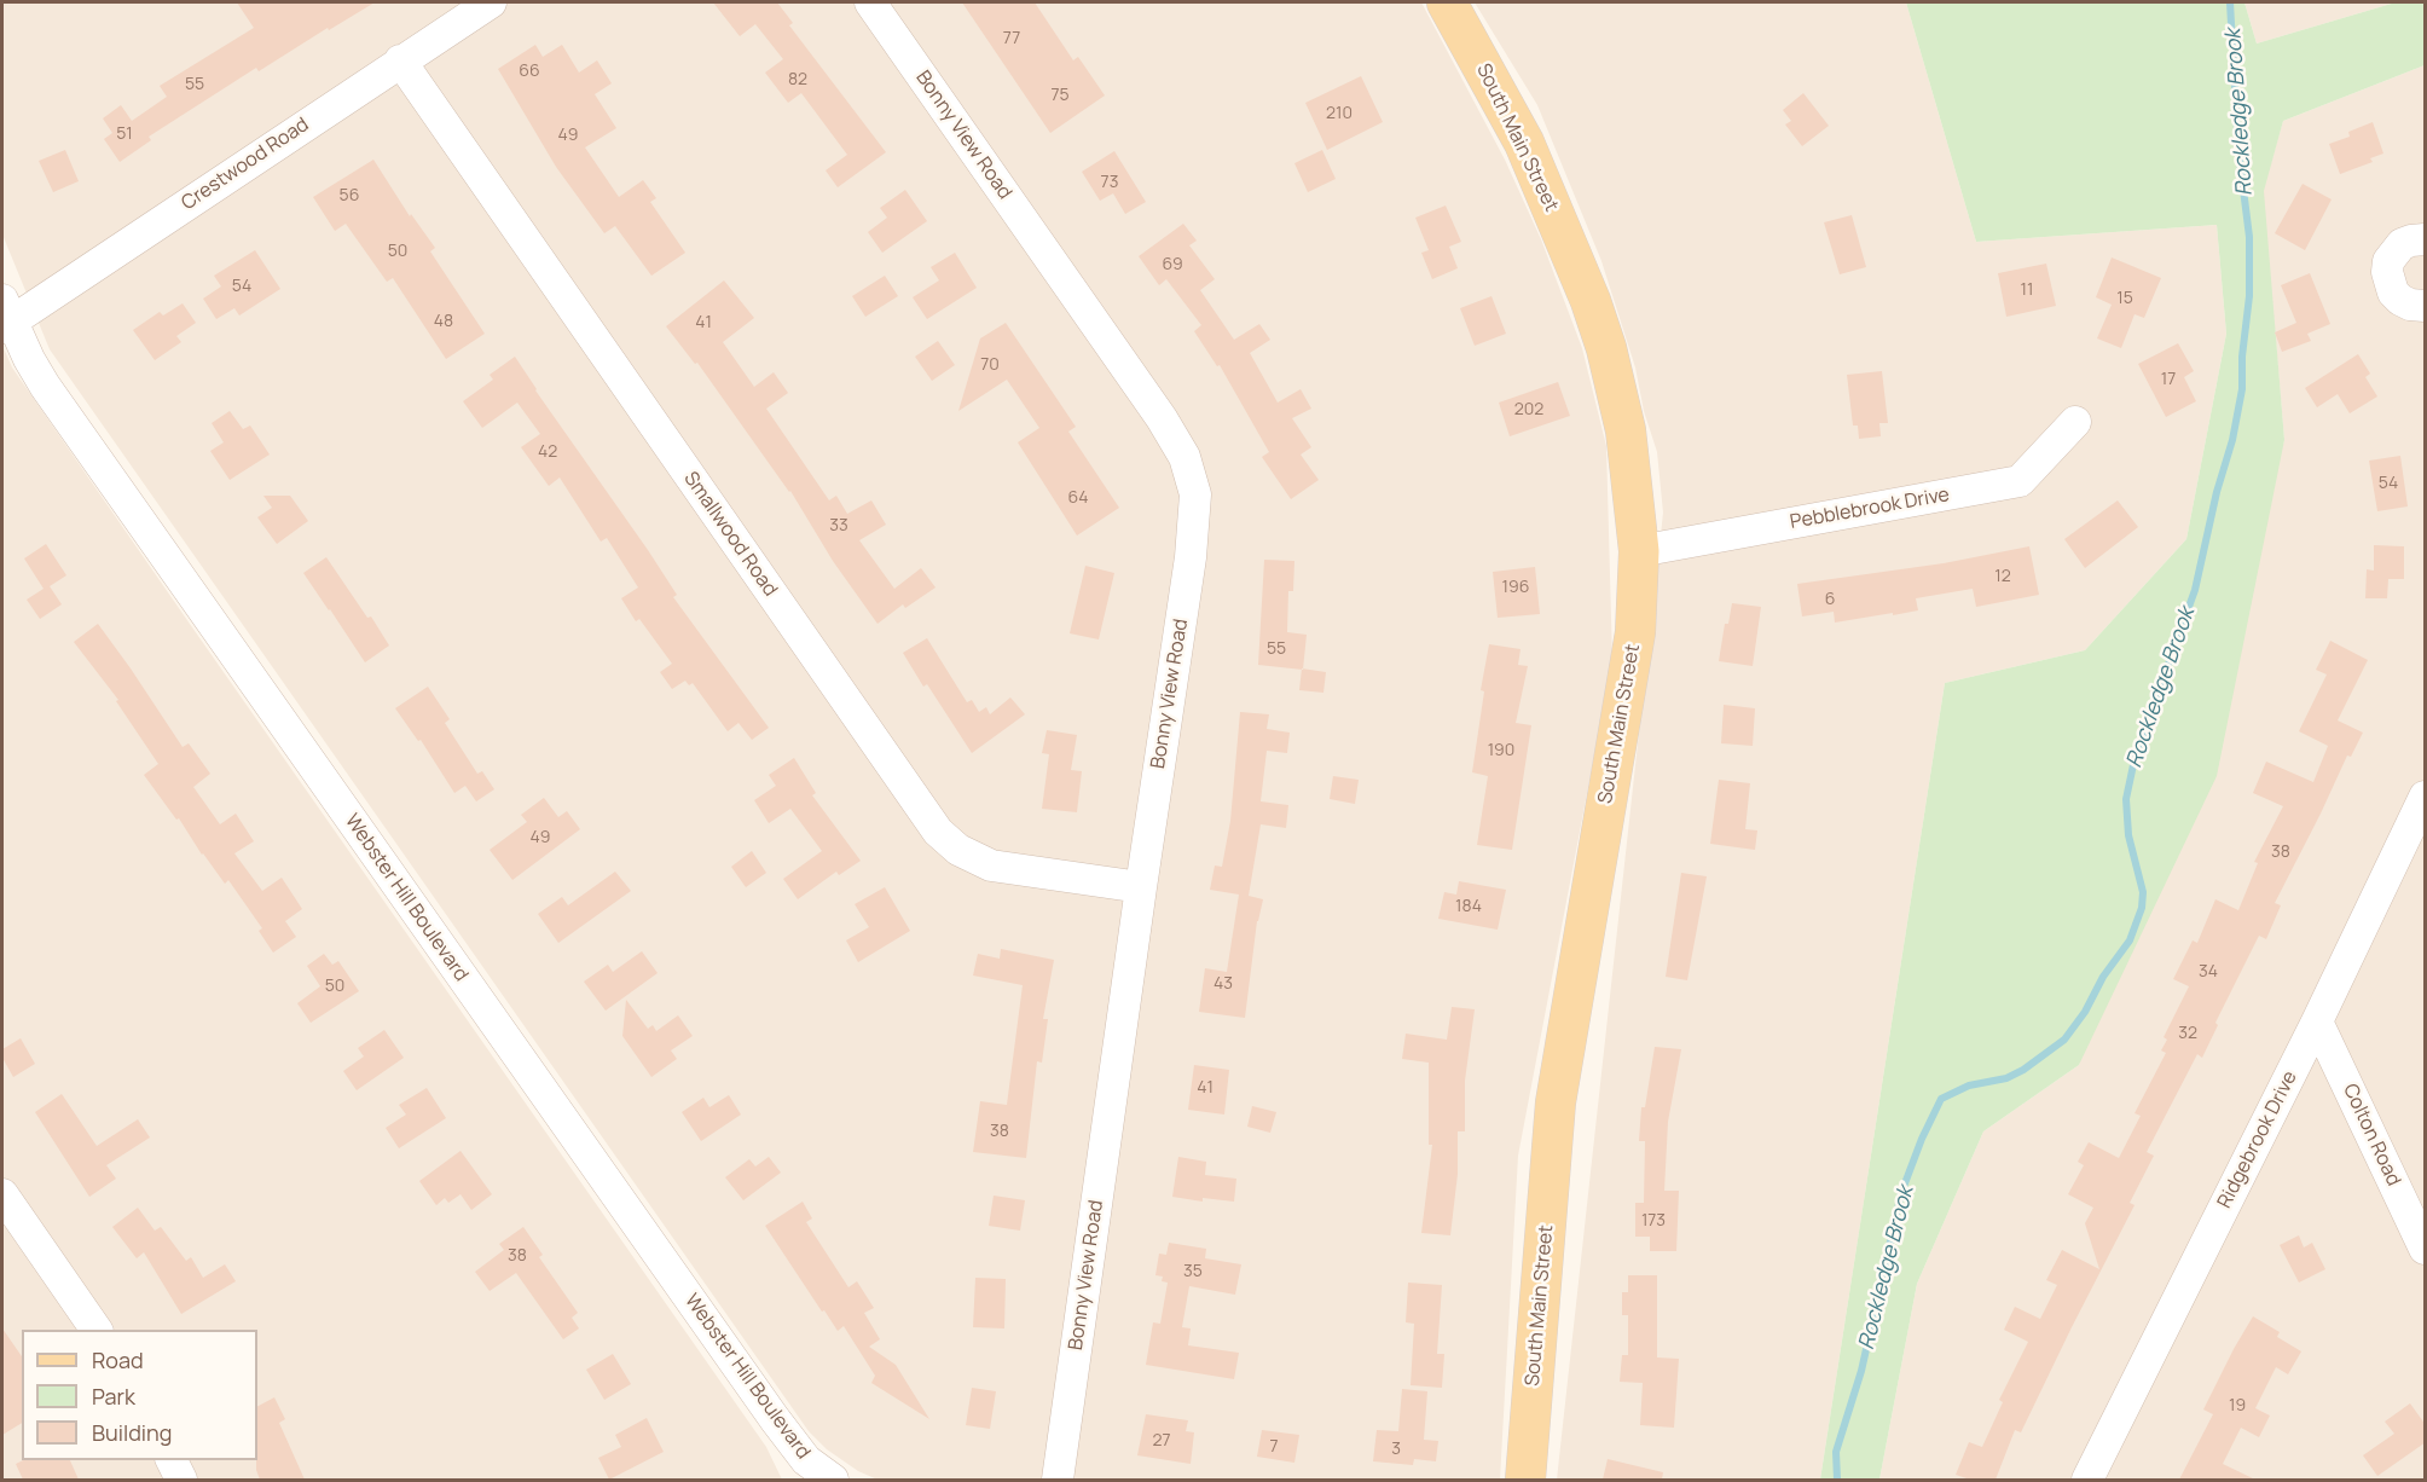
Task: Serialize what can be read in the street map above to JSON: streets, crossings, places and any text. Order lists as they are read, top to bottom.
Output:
{
  "streets": {
    "main road": ["South Main Street"],
    "street": [
      "Bonny View Road",
      "Crestwood Road",
      "Pebblebrook Drive",
      "Smallwood Road",
      "Webster Hill Boulevard",
      "Colton Road",
      "Ridgebrook Drive"
    ]
  },
  "crossings": [
    ["Bonny View Road", "Smallwood Road"],
    ["South Main Street", "Pebblebrook Drive"],
    ["Crestwood Road", "Smallwood Road"],
    ["Crestwood Road", "Webster Hill Boulevard"],
    ["Colton Road", "Ridgebrook Drive"]
  ],
  "water": ["Rockledge Brook"],
  "house_numbers": [
    "77",
    "66",
    "82",
    "55",
    "75",
    "210",
    "51",
    "49",
    "73",
    "56",
    "50",
    "69",
    "54",
    "11",
    "15",
    "48",
    "41",
    "70",
    "17",
    "202",
    "42",
    "54",
    "64",
    "33",
    "12",
    "196",
    "6",
    "55",
    "190",
    "49",
    "38",
    "184",
    "34",
    "43",
    "50",
    "32",
    "41",
    "38",
    "173",
    "38",
    "35",
    "19",
    "27",
    "7",
    "3"
  ],
  "legend": ["Road", "Park", "Building"]
}
